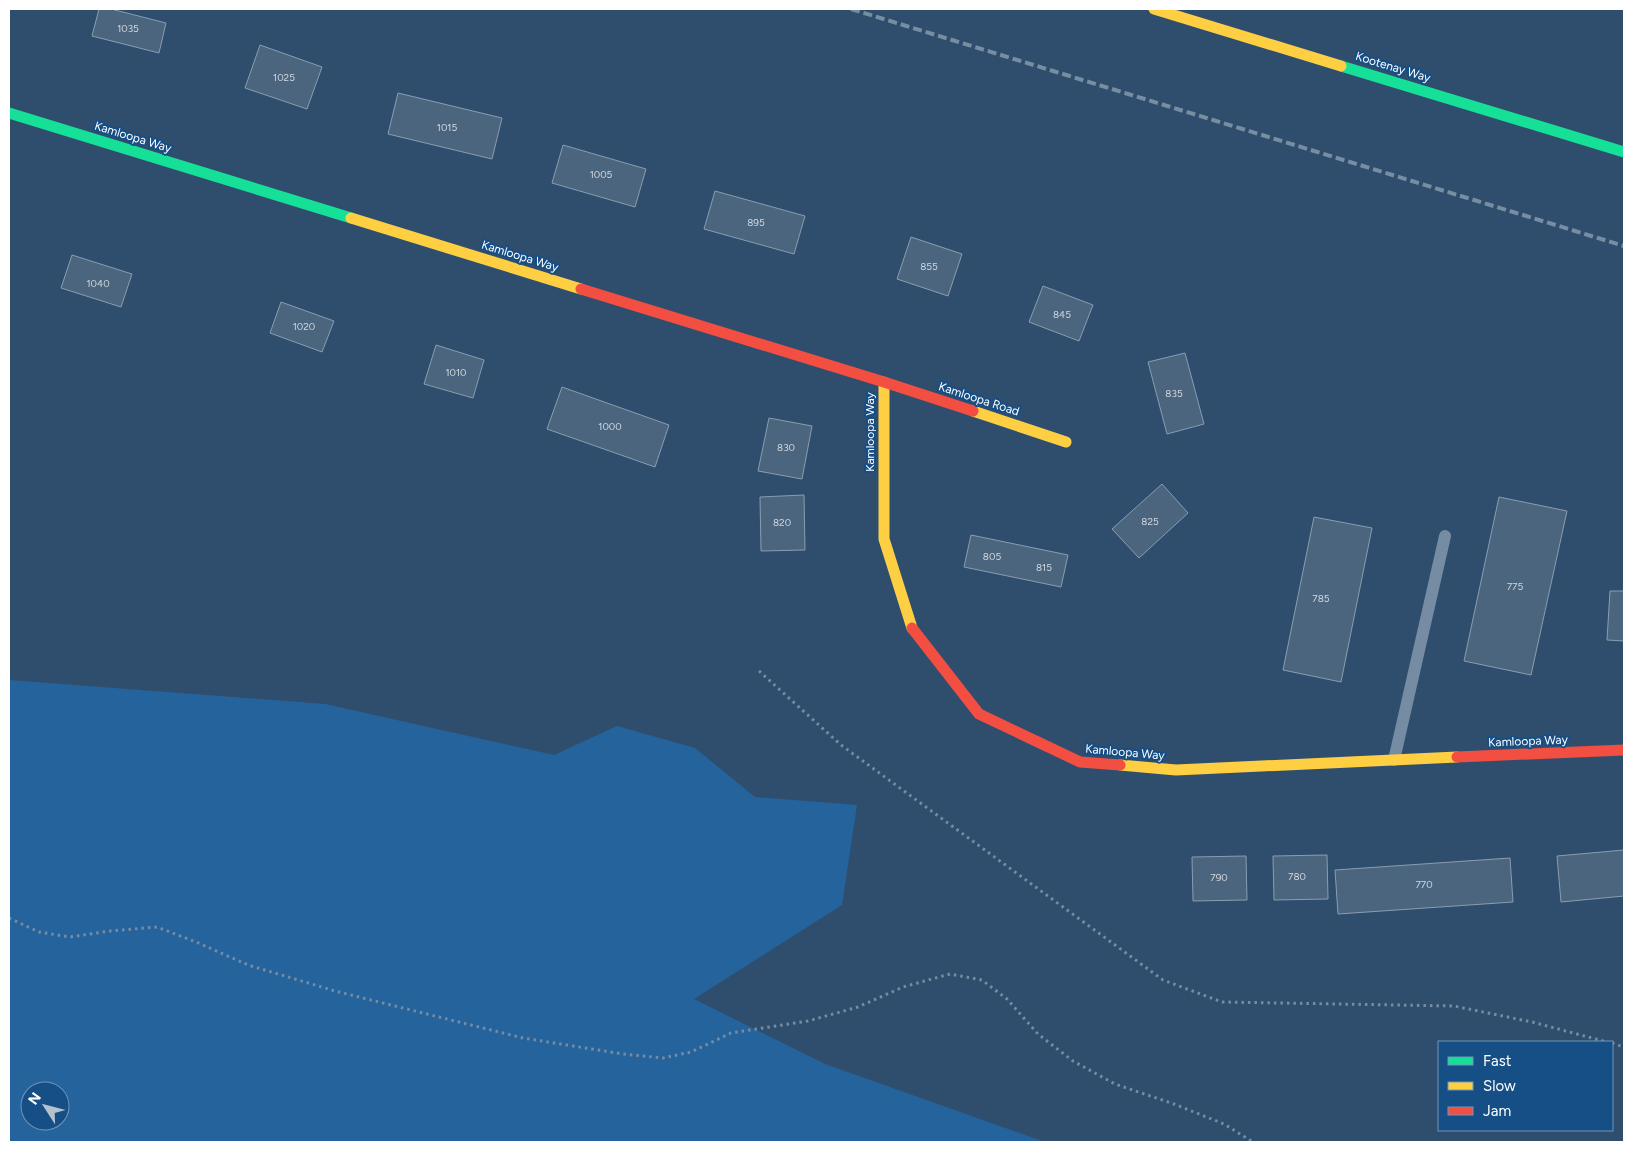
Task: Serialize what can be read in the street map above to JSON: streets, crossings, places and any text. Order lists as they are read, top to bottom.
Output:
{
  "streets": {
    "street": ["Kootenay Way", "Kamloopa Way", "Kamloopa Road"]
  },
  "crossings": [
    ["Kamloopa Way", "Kamloopa Road"]
  ],
  "house_numbers": [
    "1035",
    "1025",
    "1015",
    "1005",
    "895",
    "855",
    "1040",
    "845",
    "1020",
    "1010",
    "835",
    "1000",
    "830",
    "825",
    "820",
    "805",
    "815",
    "775",
    "785",
    "780",
    "790",
    "770"
  ],
  "legend": ["Fast", "Slow", "Jam"],
  "north": "top left"
}
